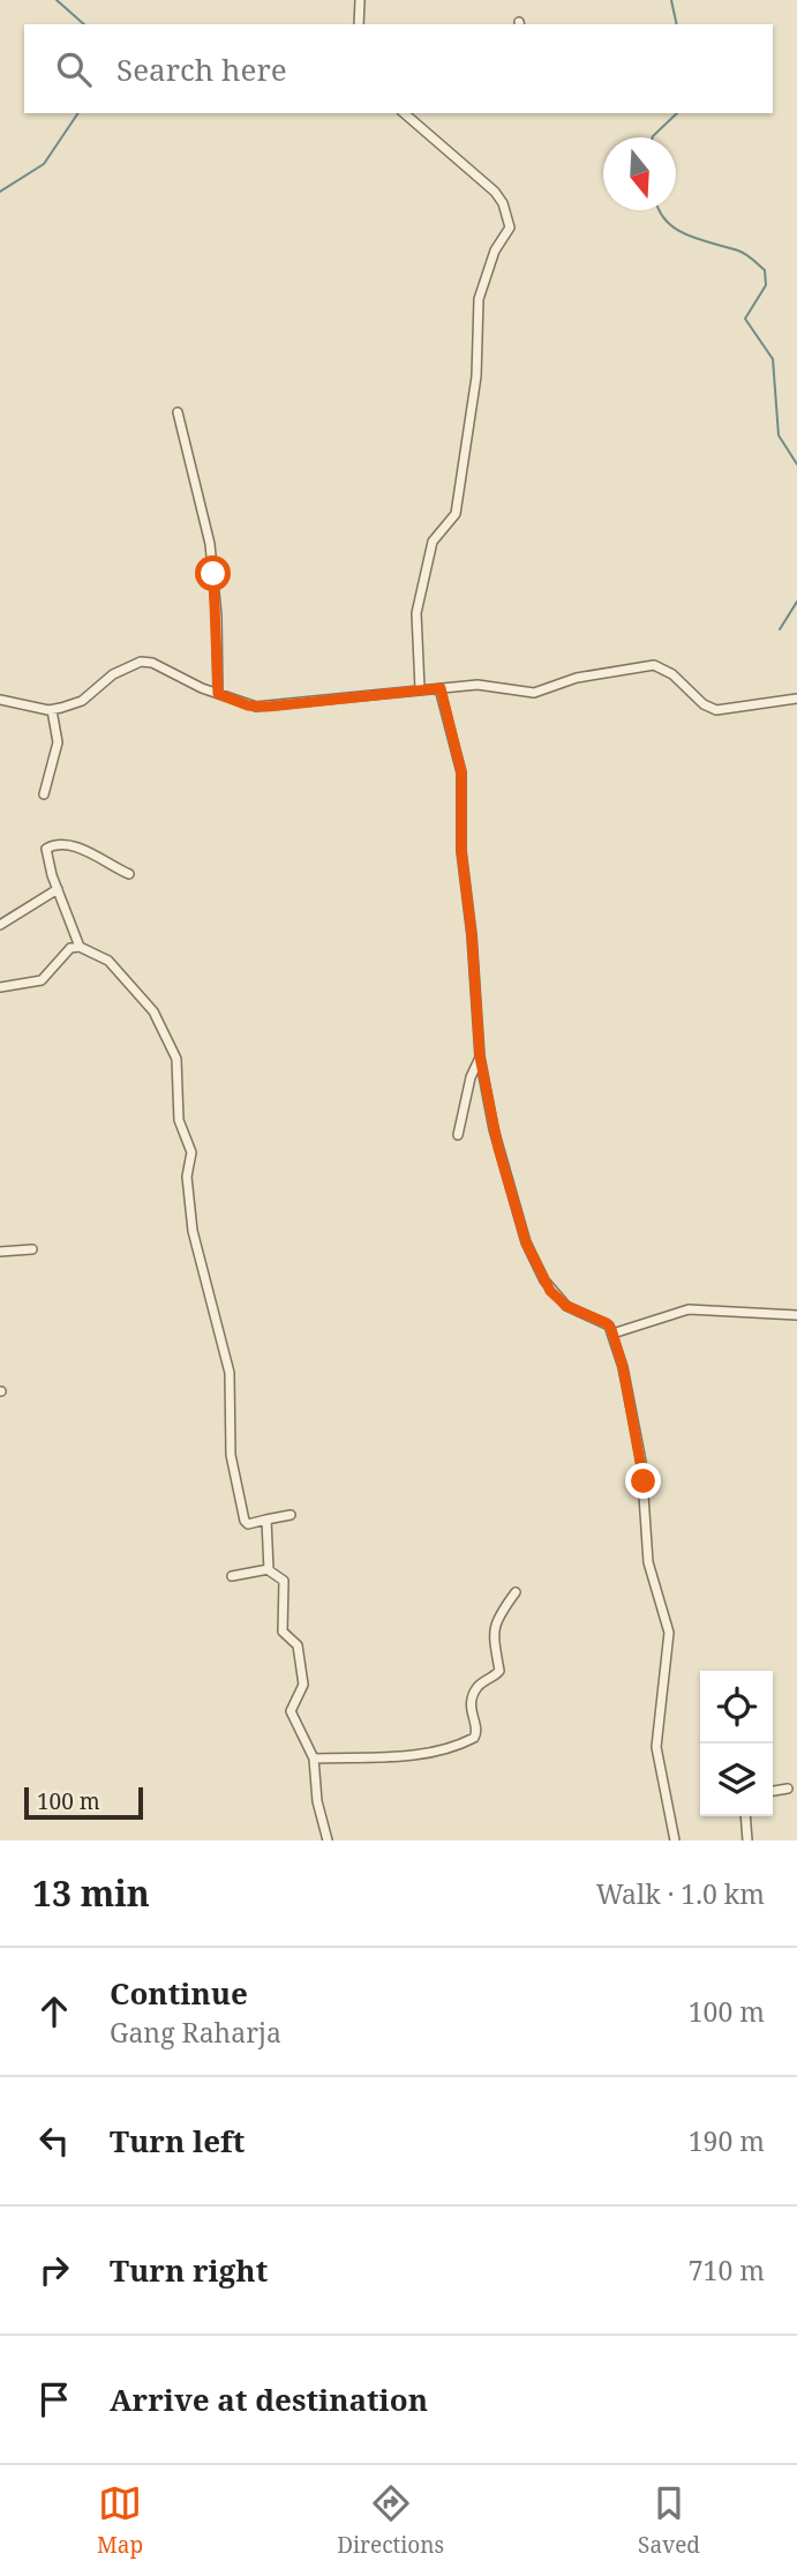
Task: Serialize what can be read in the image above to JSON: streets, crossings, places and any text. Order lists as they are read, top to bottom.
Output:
{
  "scale_bar": "100 m",
  "north": "bottom",
  "page": {
    "search": "Search here",
    "scale": "100 m",
    "heading": ["13 min", "Walk · 1.0 km"],
    "list": [
      ["Continue", "Gang Raharja", "100 m"],
      ["Turn left", "190 m"],
      ["Turn right", "710 m"],
      "Arrive at destination"
    ],
    "nav": ["Map", "Directions", "Saved"]
  }
}
